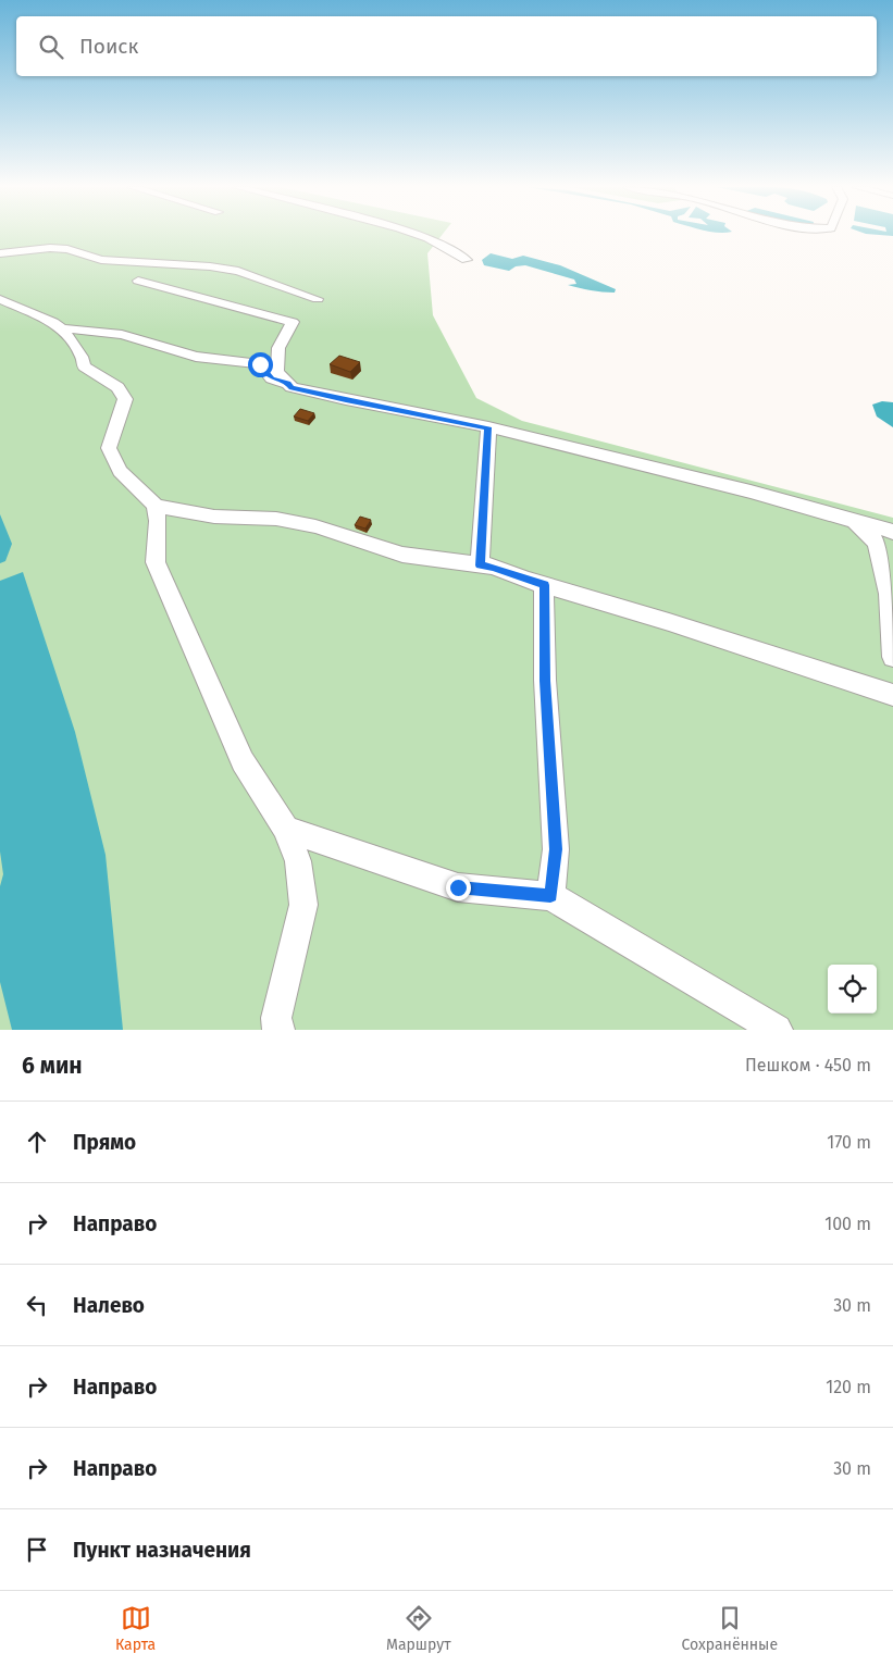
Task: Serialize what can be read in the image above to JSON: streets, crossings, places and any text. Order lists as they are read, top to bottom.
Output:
{
  "page": {
    "search": "Поиск",
    "heading": ["6 мин", "Пешком · 450 m"],
    "list": [
      ["Прямо", "170 m"],
      ["Направо", "100 m"],
      ["Налево", "30 m"],
      ["Направо", "120 m"],
      ["Направо", "30 m"],
      "Пункт назначения"
    ],
    "nav": ["Карта", "Маршрут", "Сохранённые"]
  }
}
